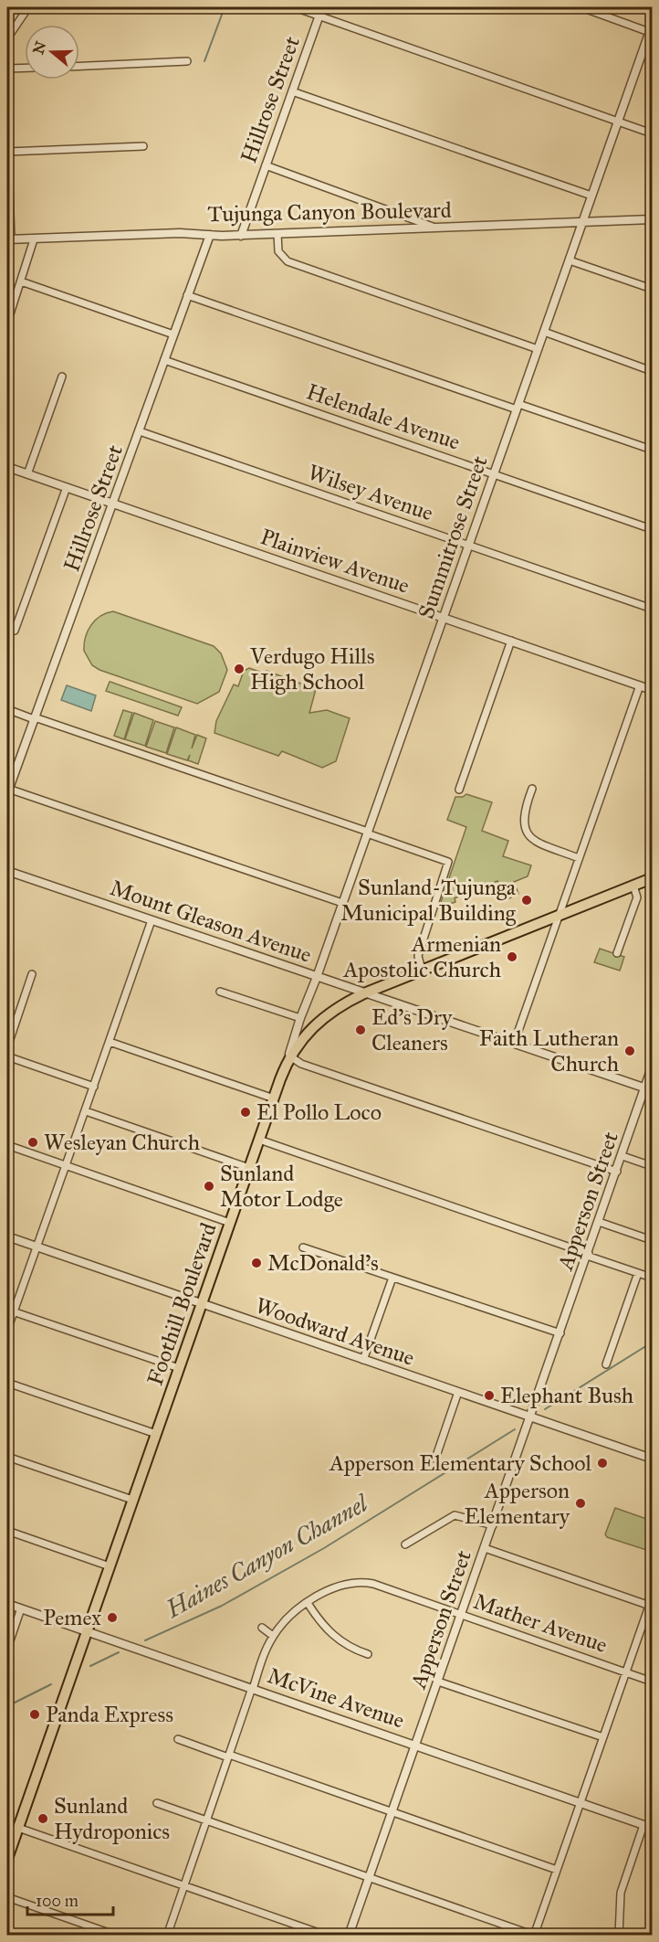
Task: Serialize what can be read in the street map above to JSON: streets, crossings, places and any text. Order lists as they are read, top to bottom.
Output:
{
  "streets": {
    "main road": ["Foothill Boulevard"],
    "street": [
      "Hillrose Street",
      "Tujunga Canyon Boulevard",
      "Helendale Avenue",
      "Wilsey Avenue",
      "Summitrose Street",
      "Plainview Avenue",
      "Mount Gleason Avenue",
      "Apperson Street",
      "Woodward Avenue",
      "Mather Avenue",
      "McVine Avenue"
    ]
  },
  "crossings": [
    ["Hillrose Street", "Tujunga Canyon Boulevard"],
    ["Hillrose Street", "Helendale Avenue"],
    ["Hillrose Street", "Wilsey Avenue"],
    ["Hillrose Street", "Plainview Avenue"],
    ["Tujunga Canyon Boulevard", "Summitrose Street"],
    ["Helendale Avenue", "Summitrose Street"],
    ["Wilsey Avenue", "Summitrose Street"],
    ["Summitrose Street", "Plainview Avenue"],
    ["Summitrose Street", "Mount Gleason Avenue"],
    ["Summitrose Street", "Foothill Boulevard"],
    ["Mount Gleason Avenue", "Apperson Street"],
    ["Mount Gleason Avenue", "Foothill Boulevard"],
    ["Apperson Street", "Woodward Avenue"],
    ["Apperson Street", "Mather Avenue"],
    ["Apperson Street", "McVine Avenue"],
    ["Foothill Boulevard", "Woodward Avenue"],
    ["Foothill Boulevard", "McVine Avenue"],
    ["Mather Avenue", "McVine Avenue"]
  ],
  "water": ["Haines Canyon Channel"],
  "places": [
    "Verdugo Hills High School",
    "Sunland-Tujunga Municipal Building",
    "Armenian Apostolic Church",
    "Ed’s Dry Cleaners",
    "Faith Lutheran Church",
    "El Pollo Loco",
    "Wesleyan Church",
    "Sunland Motor Lodge",
    "McDonald's",
    "Elephant Bush",
    "Apperson Elementary School",
    "Apperson Elementary",
    "Pemex",
    "Panda Express",
    "Sunland Hydroponics"
  ],
  "scale_bar": "100 m",
  "north": "left"
}
